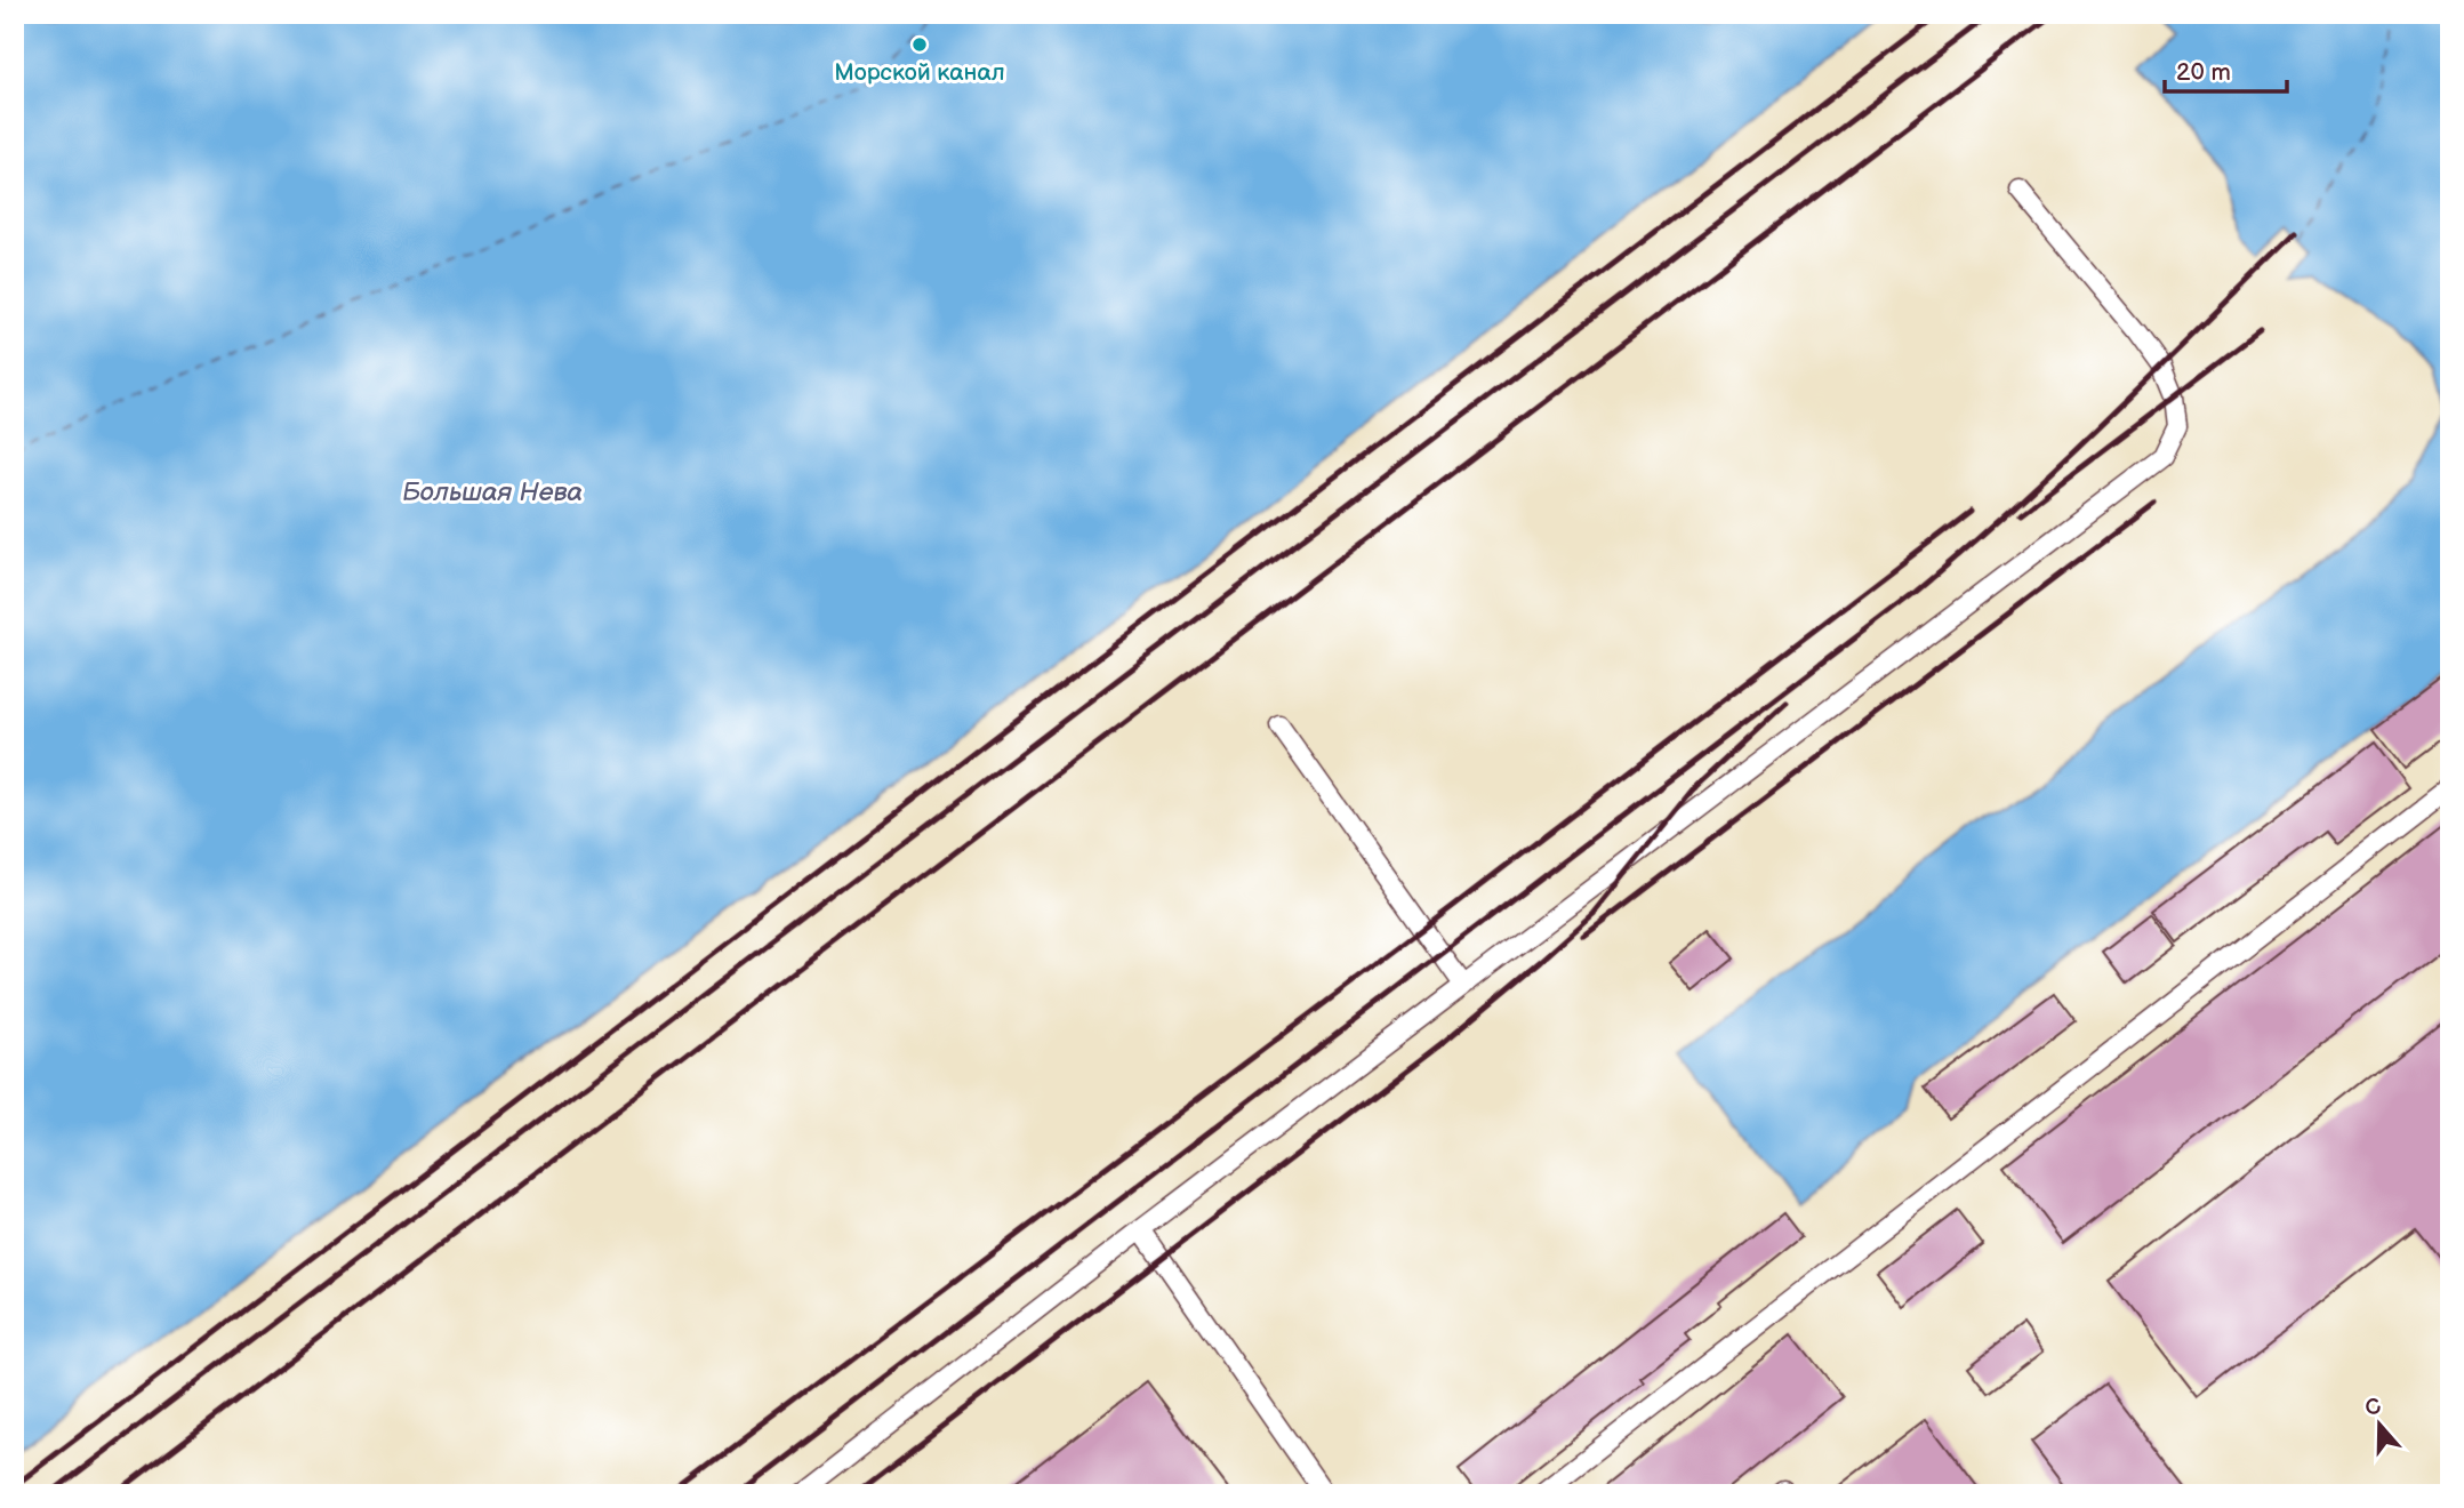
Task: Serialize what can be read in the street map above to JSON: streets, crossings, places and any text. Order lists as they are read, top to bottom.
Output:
{
  "water": ["Большая Нева"],
  "places": ["Морской канал"],
  "scale_bar": "20 m",
  "north": "top"
}
